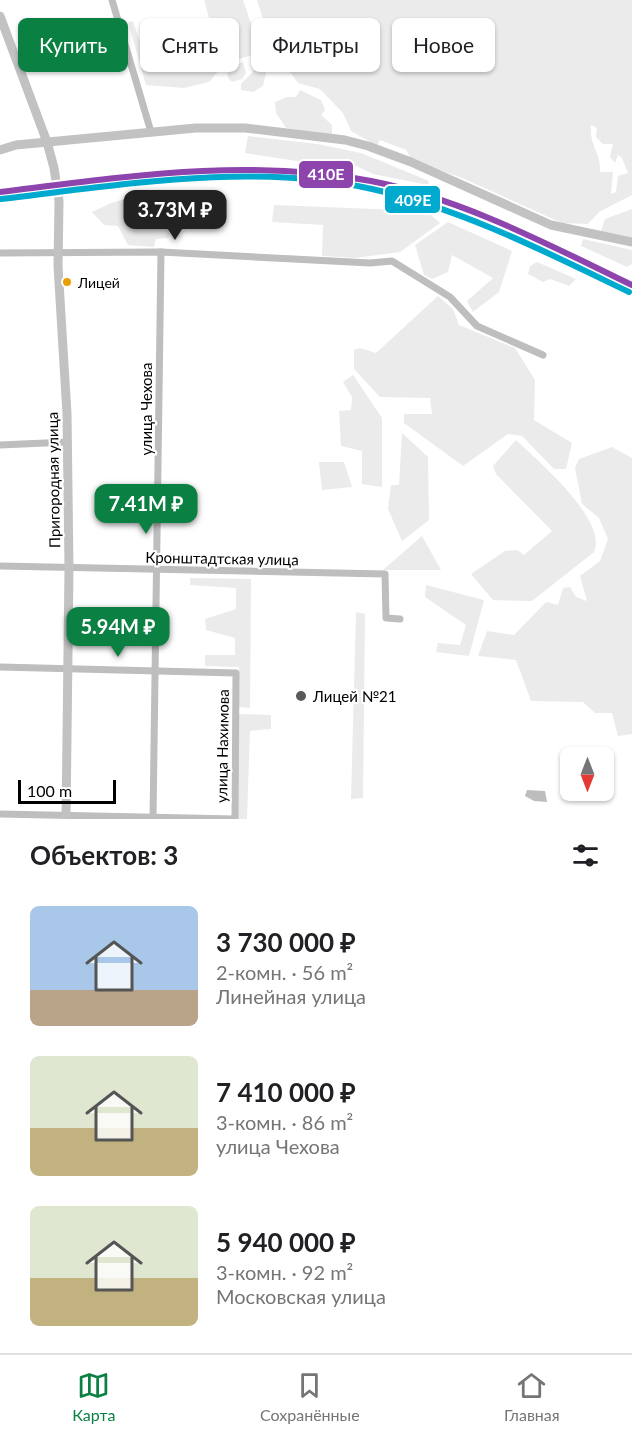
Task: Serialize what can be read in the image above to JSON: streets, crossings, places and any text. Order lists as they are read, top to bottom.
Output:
{
  "streets": {
    "main road": ["Пригородная улица"],
    "street": ["улица Чехова", "Кронштадтская улица", "улица Нахимова"]
  },
  "crossings": [
    ["улица Чехова", "Кронштадтская улица"],
    ["улица Чехова", "улица Нахимова"],
    ["Пригородная улица", "Кронштадтская улица"]
  ],
  "places": ["Лицей", "Лицей №21"],
  "lines": ["transit line 410E", "transit line 409E"],
  "scale_bar": "100 m",
  "north": "bottom",
  "page": {
    "chip": [
      "Купить",
      "Снять",
      "Фильтры",
      "Новое"
    ],
    "price": ["3.73M ₽", "7.41M ₽", "5.94M ₽"],
    "scale": "100 m",
    "heading": "Объектов: 3",
    "list": [
      {
        "name": "3 730 000 ₽",
        "note": "2-комн. · 56 m² · Линейная улица"
      },
      {
        "name": "7 410 000 ₽",
        "note": "3-комн. · 86 m² · улица Чехова"
      },
      {
        "name": "5 940 000 ₽",
        "note": "3-комн. · 92 m² · Московская улица"
      }
    ],
    "tabs": ["Карта", "Сохранённые", "Главная"]
  }
}
